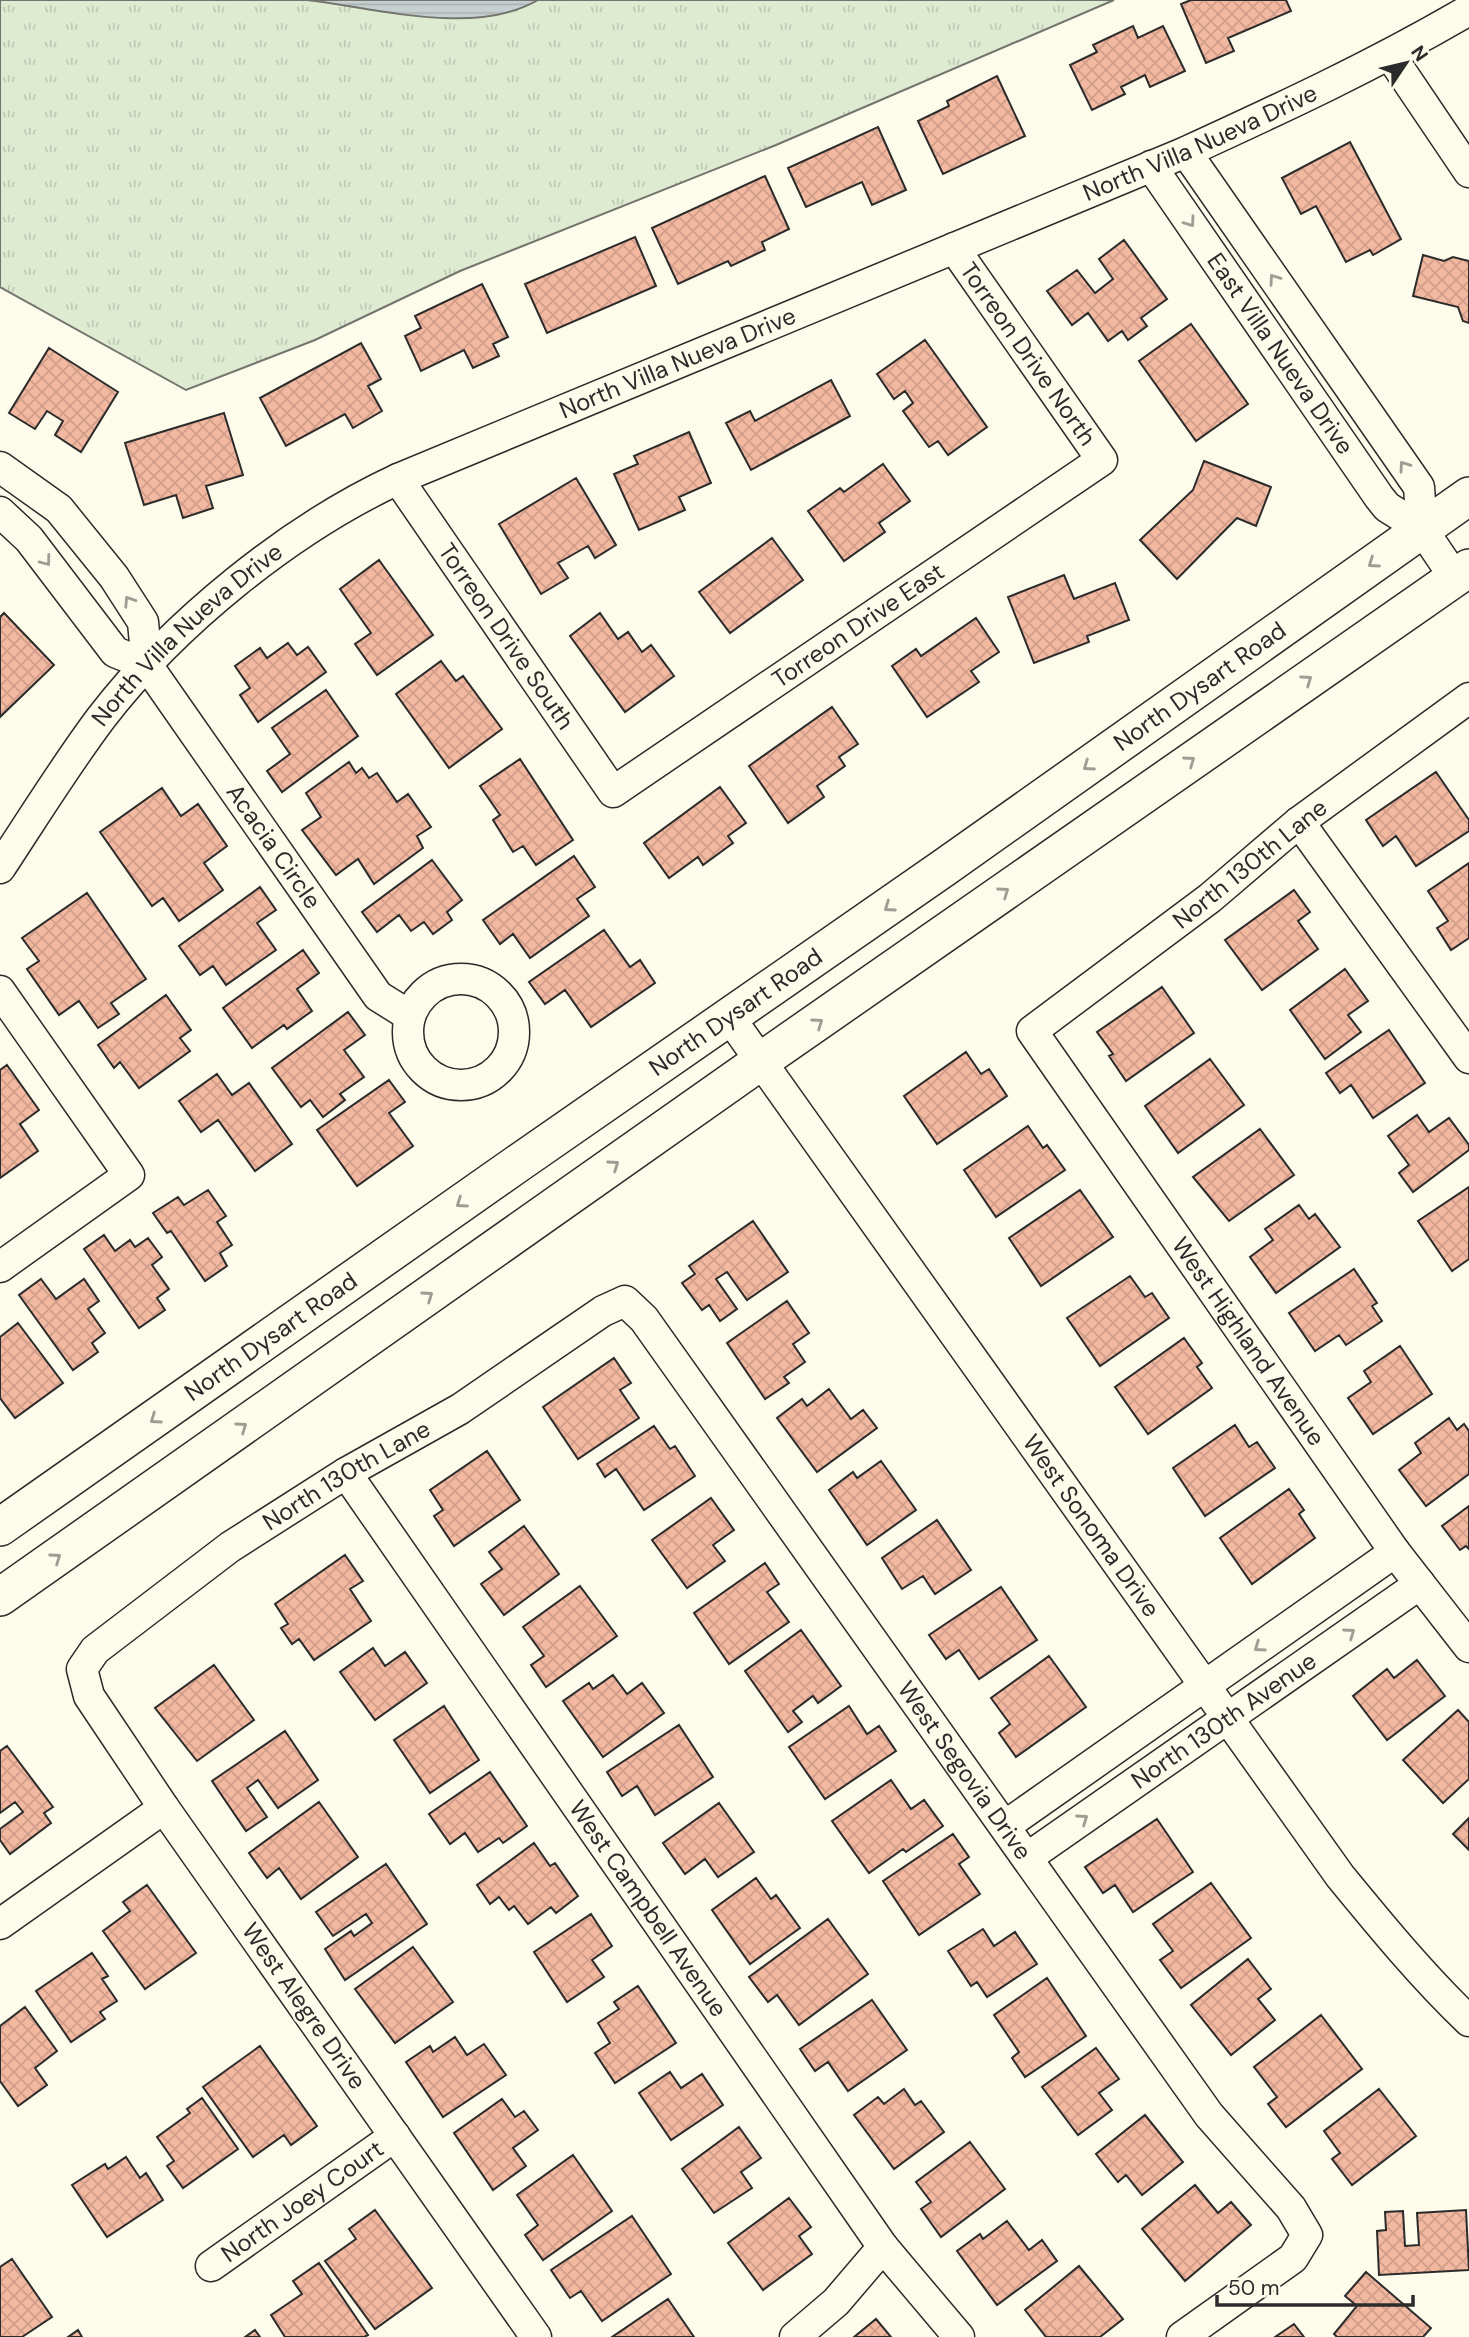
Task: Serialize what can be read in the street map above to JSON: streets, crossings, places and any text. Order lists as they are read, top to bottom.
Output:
{
  "streets": {
    "main road": ["North Dysart Road"],
    "street": [
      "North Villa Nueva Drive",
      "Torreon Drive North",
      "East Villa Nueva Drive",
      "Torreon Drive East",
      "Torreon Drive South",
      "Acacia Circle",
      "North 130th Lane",
      "West Highland Avenue",
      "West Sonoma Drive",
      "North 130th Avenue",
      "West Segovia Drive",
      "West Campbell Avenue",
      "West Alegre Drive",
      "North Joey Court"
    ]
  },
  "crossings": [
    ["North Villa Nueva Drive", "Torreon Drive North"],
    ["North Villa Nueva Drive", "East Villa Nueva Drive"],
    ["North Villa Nueva Drive", "Torreon Drive South"],
    ["North Villa Nueva Drive", "Acacia Circle"],
    ["Torreon Drive North", "Torreon Drive East"],
    ["East Villa Nueva Drive", "North Dysart Road"],
    ["Torreon Drive East", "Torreon Drive South"],
    ["North Dysart Road", "West Sonoma Drive"],
    ["North 130th Lane", "West Highland Avenue"],
    ["North 130th Lane", "West Segovia Drive"],
    ["North 130th Lane", "West Campbell Avenue"],
    ["North 130th Lane", "West Alegre Drive"],
    ["West Highland Avenue", "North 130th Avenue"],
    ["West Sonoma Drive", "North 130th Avenue"],
    ["North 130th Avenue", "West Segovia Drive"],
    ["West Alegre Drive", "North Joey Court"]
  ],
  "scale_bar": "50 m",
  "north": "top right"
}
